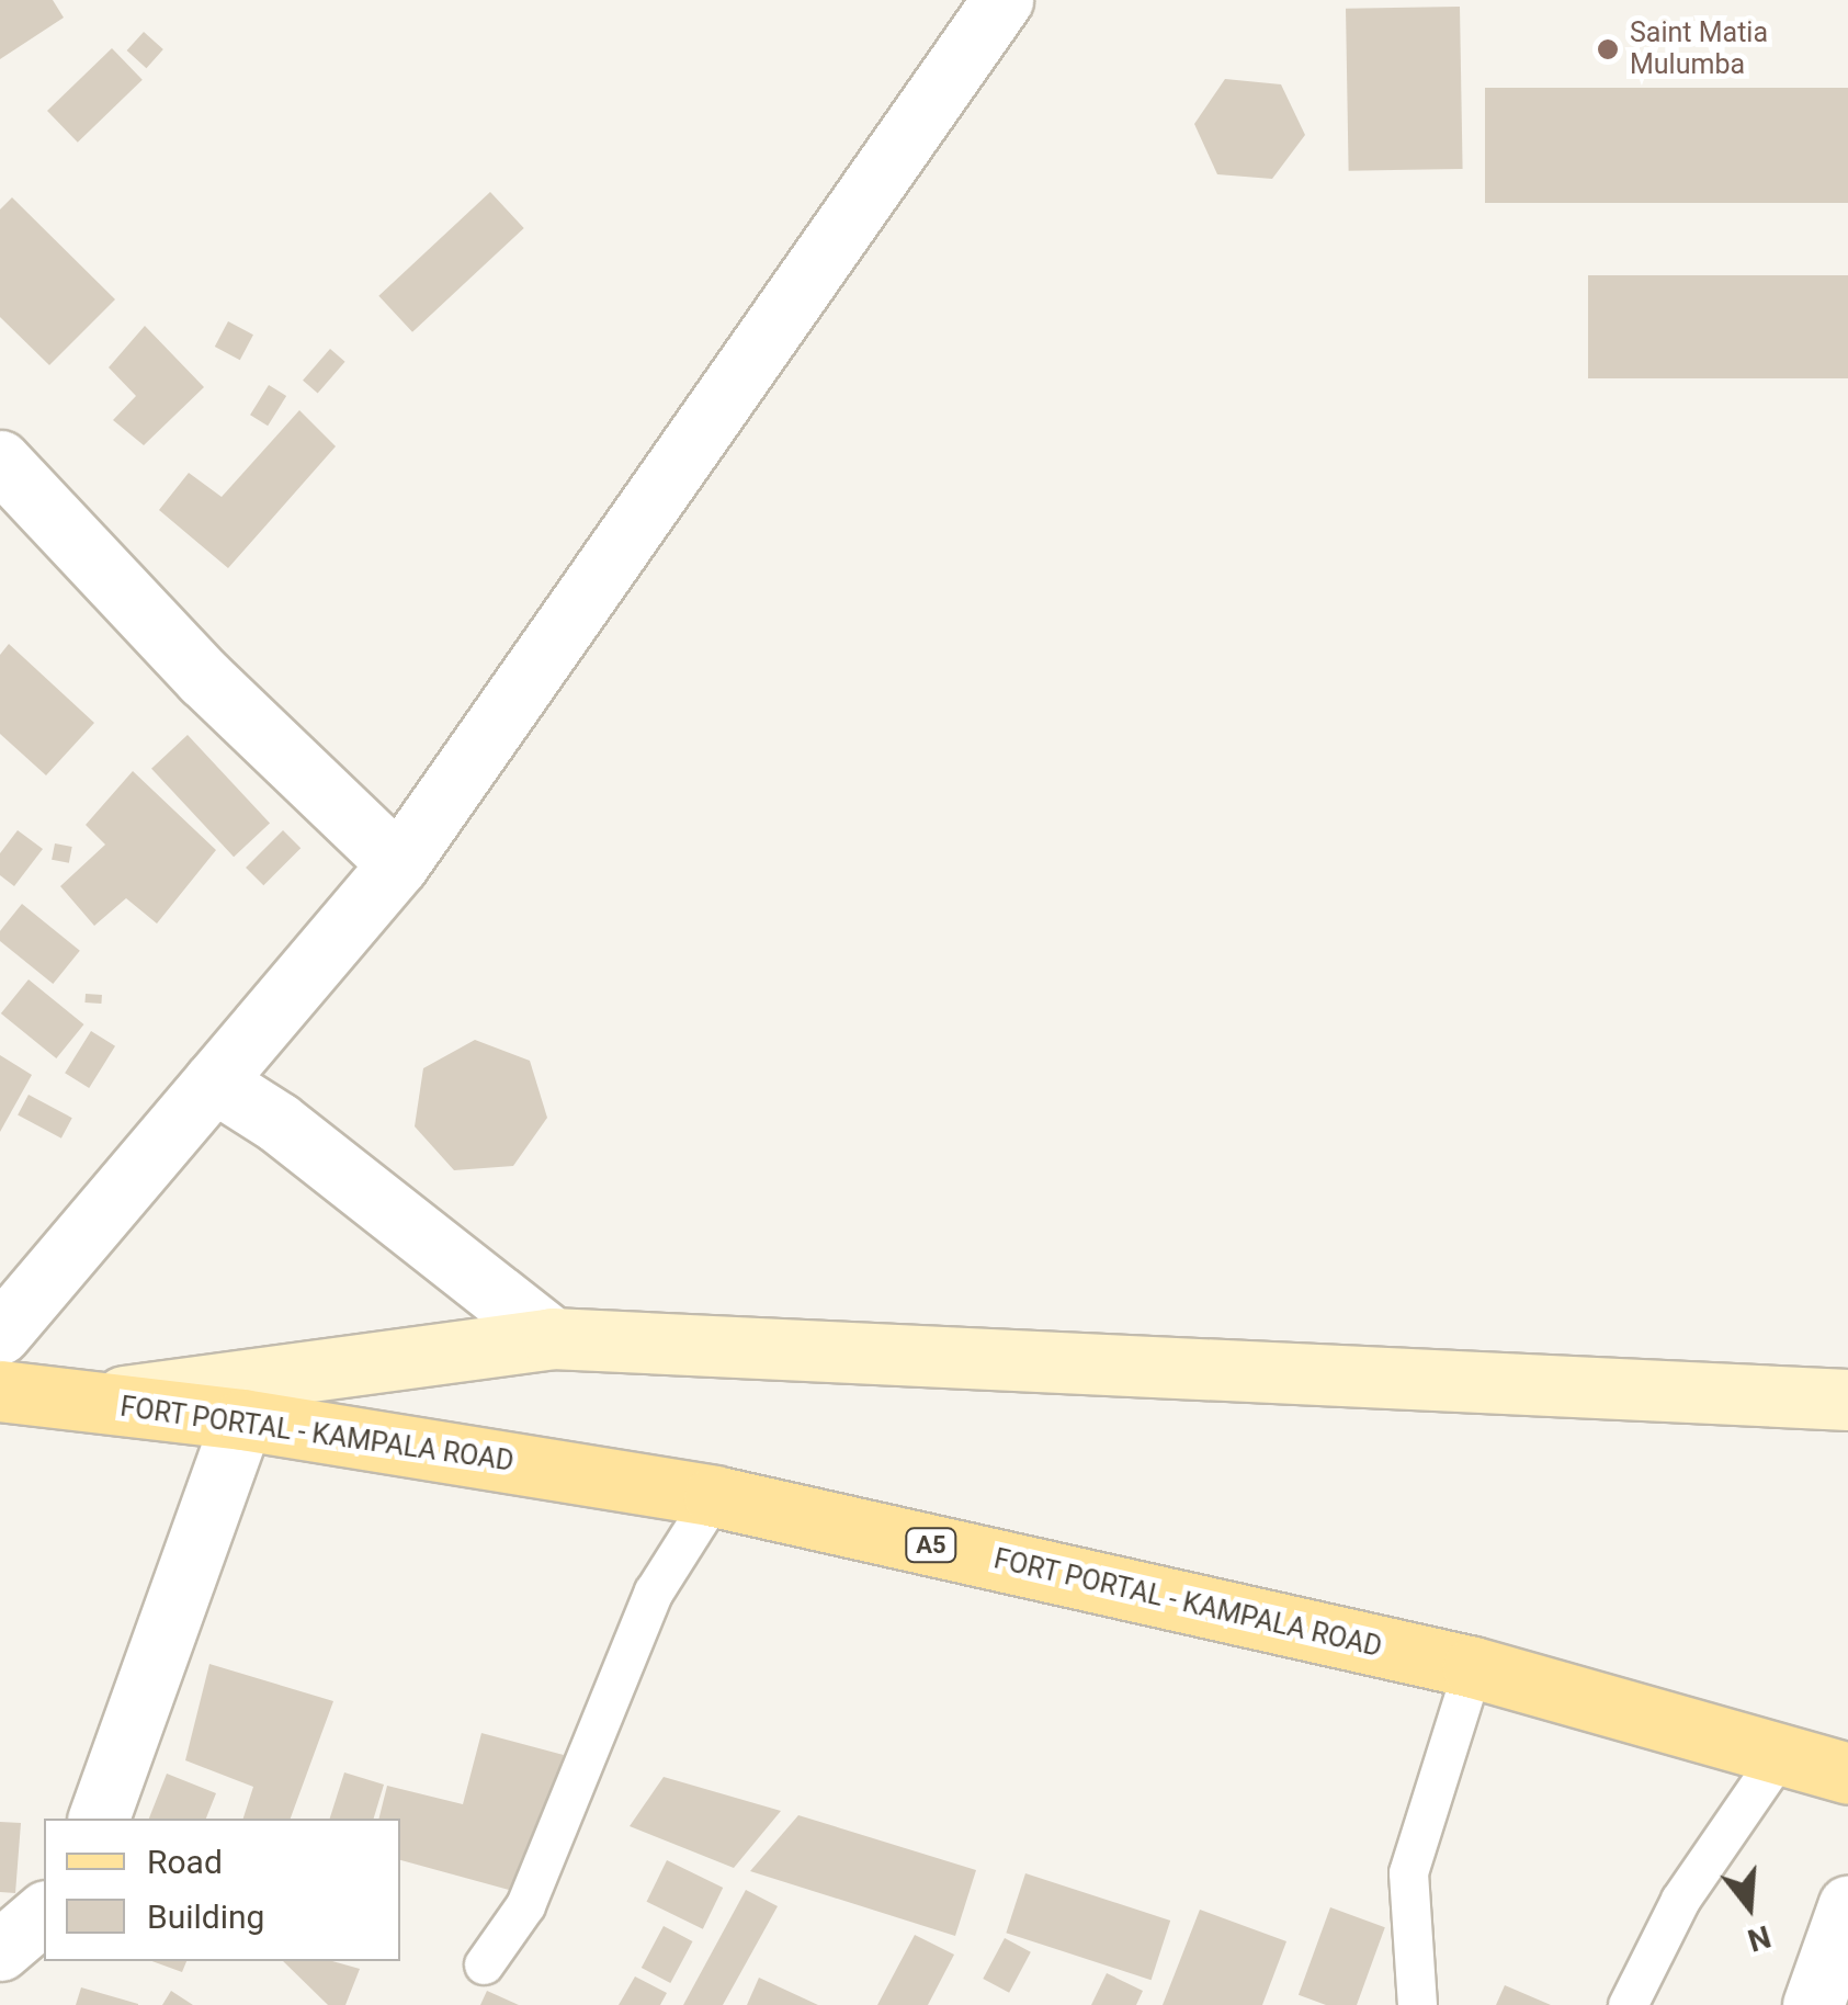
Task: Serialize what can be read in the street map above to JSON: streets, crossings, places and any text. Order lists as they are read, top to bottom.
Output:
{
  "streets": {
    "main road": ["FORT PORTAL - KAMPALA ROAD", "A5"]
  },
  "places": ["Saint Matia Mulumba"],
  "legend": ["Road", "Building"],
  "north": "bottom"
}
